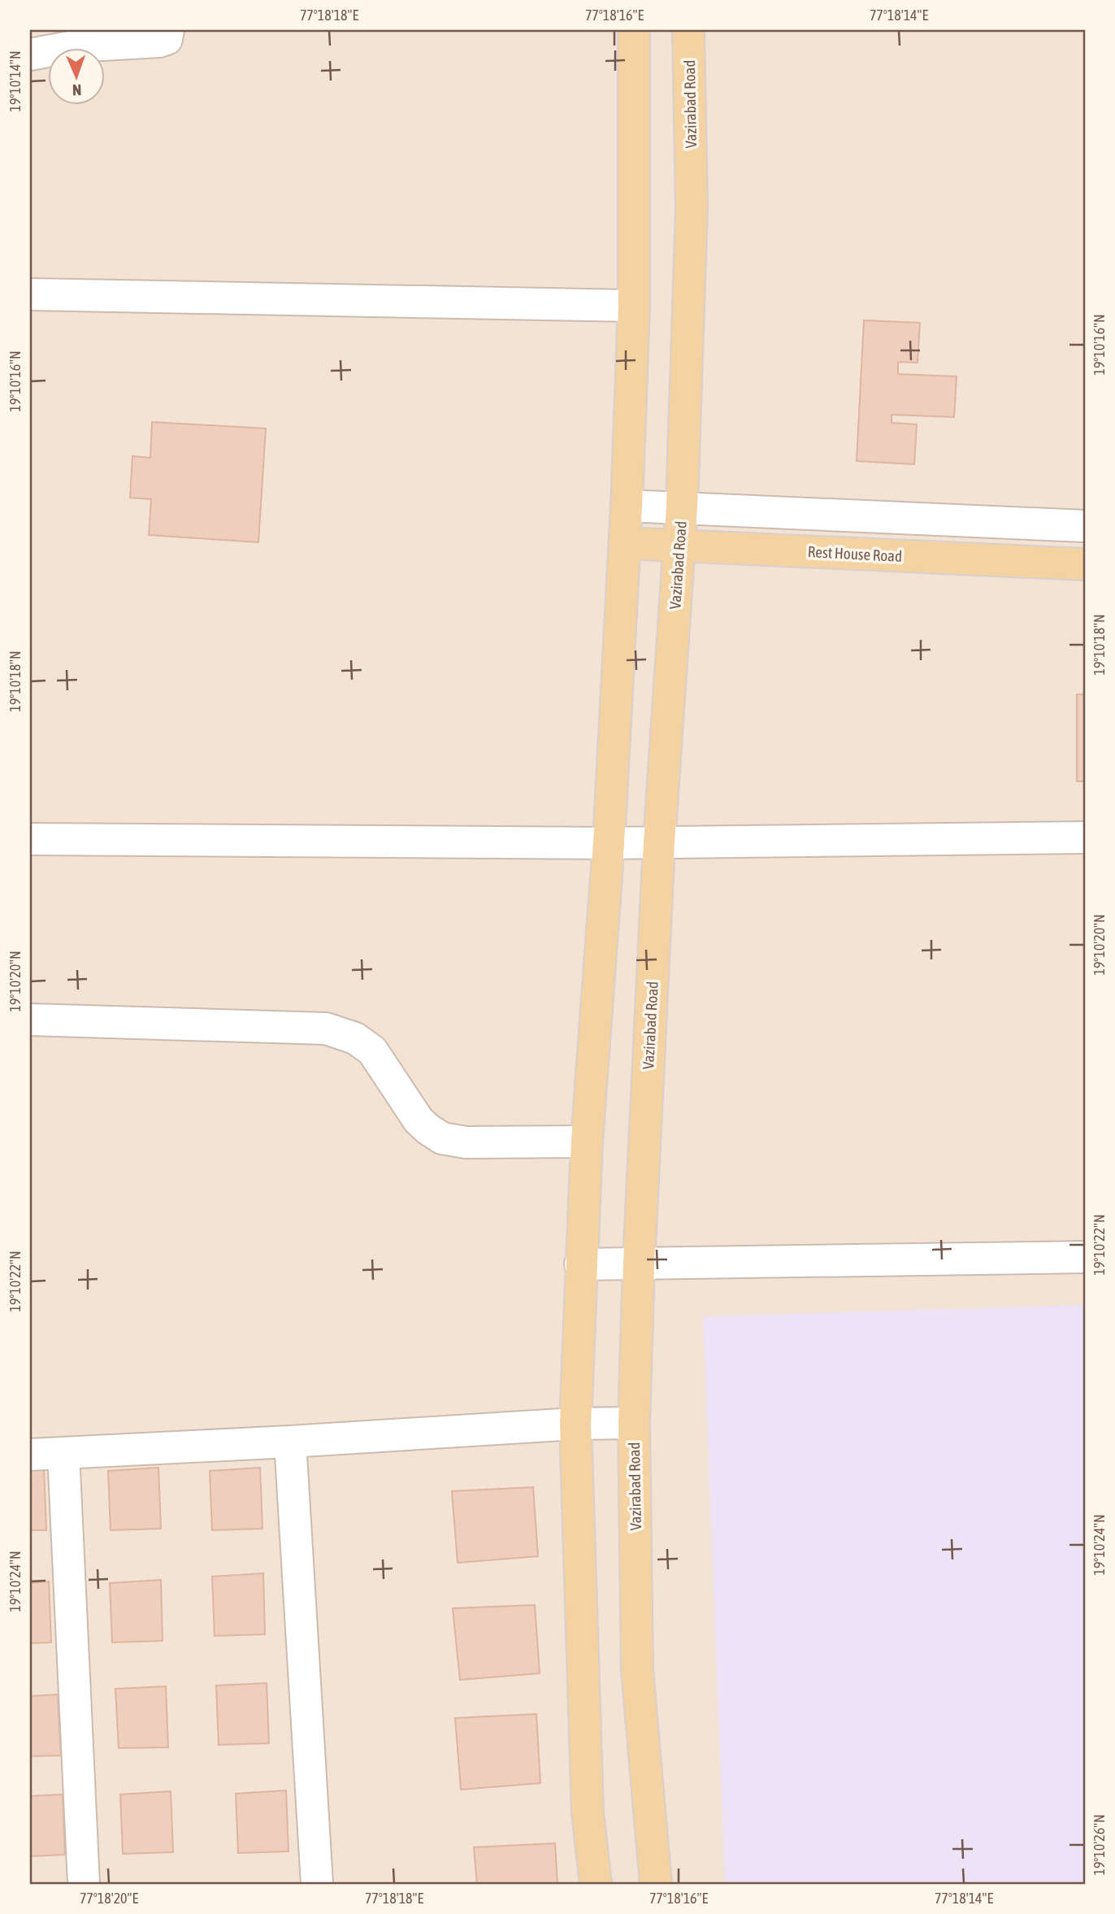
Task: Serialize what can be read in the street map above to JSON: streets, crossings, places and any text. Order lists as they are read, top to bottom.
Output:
{
  "streets": {
    "main road": ["Vazirabad Road", "Rest House Road"]
  },
  "crossings": [
    ["Vazirabad Road", "Rest House Road"]
  ],
  "north": "bottom",
  "coordinates": [
    "77°18'18\"E",
    "77°18'16\"E",
    "77°18'14\"E",
    "19°10'14\"N",
    "19°10'16\"N",
    "19°10'18\"N",
    "19°10'20\"N",
    "19°10'22\"N",
    "19°10'24\"N",
    "19°10'26\"N",
    "77°18'20\"E"
  ]
}
